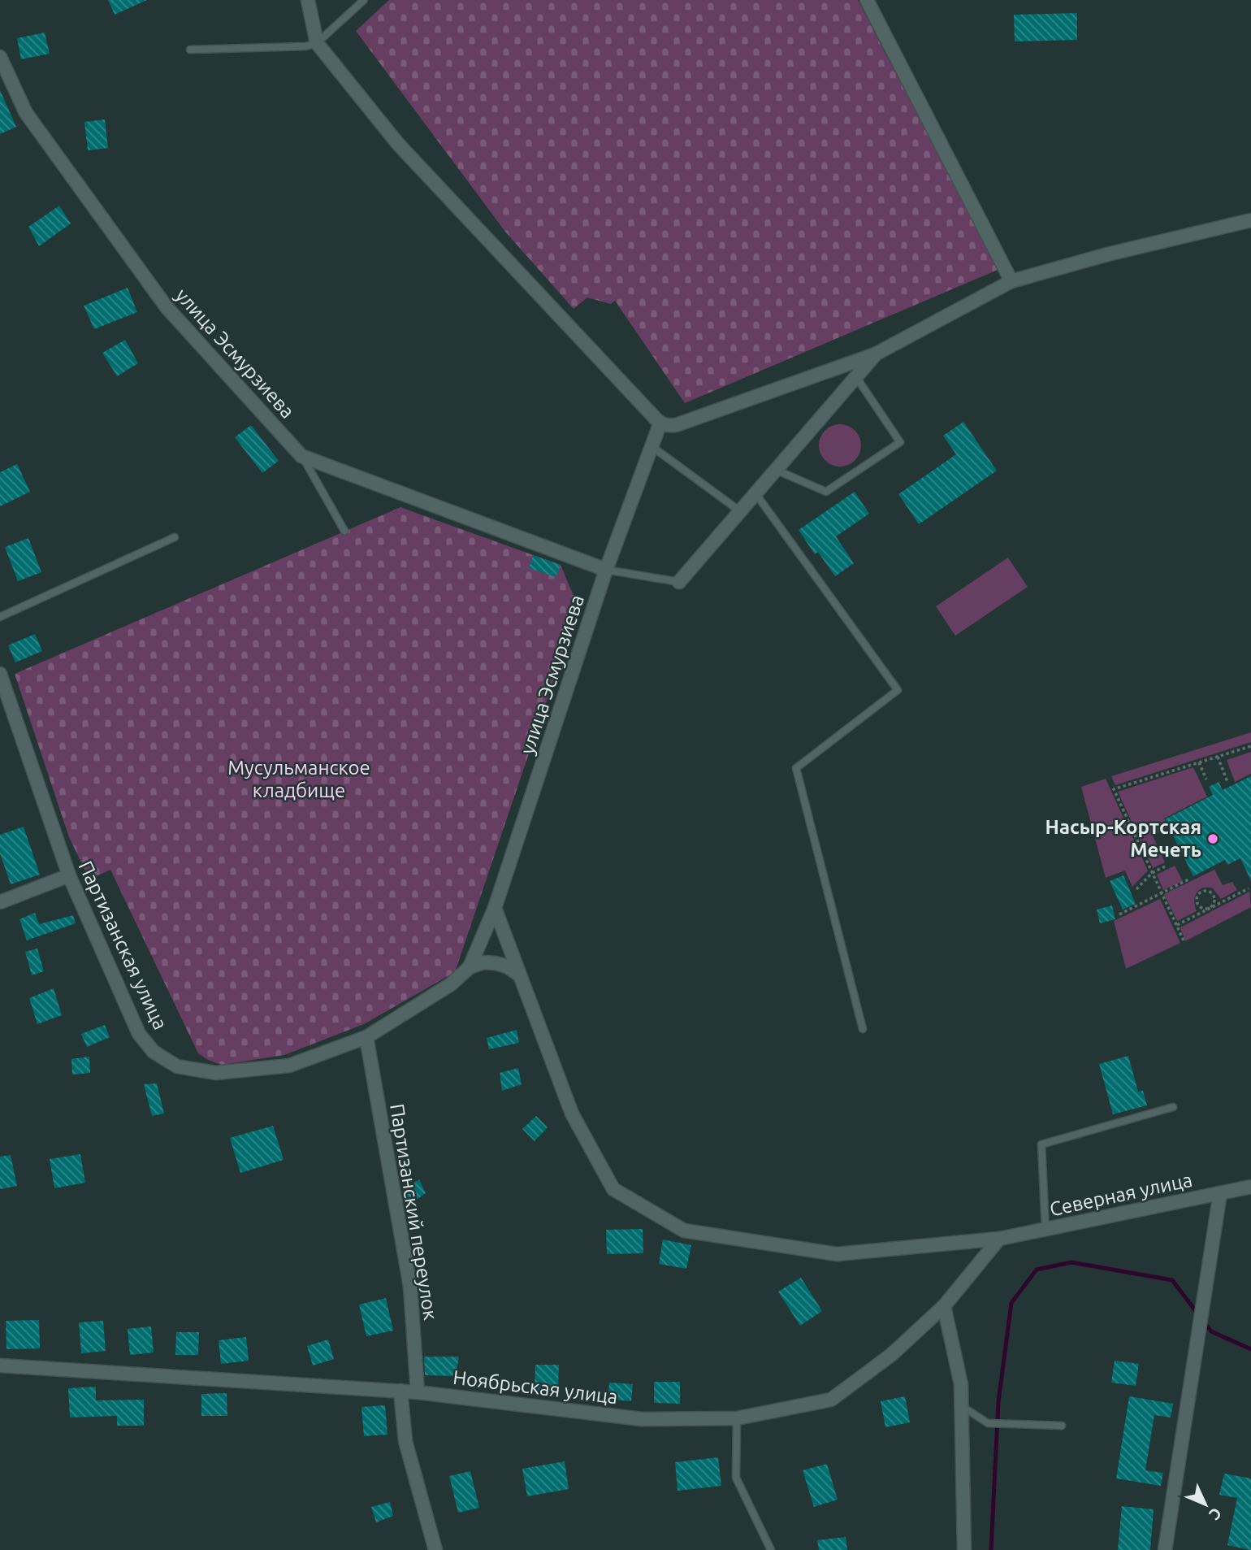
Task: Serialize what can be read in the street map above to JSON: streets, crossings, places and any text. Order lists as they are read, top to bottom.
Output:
{
  "streets": {
    "street": [
      "улица Эсмурзиева",
      "Партизанская улица",
      "Северная улица",
      "Партизанский переулок",
      "Ноябрьская улица"
    ]
  },
  "crossings": [
    ["улица Эсмурзиева", "Партизанская улица"],
    ["Партизанская улица", "Партизанский переулок"],
    ["Северная улица", "Ноябрьская улица"],
    ["Партизанский переулок", "Ноябрьская улица"]
  ],
  "parks": ["Мусульманское кладбище"],
  "places": ["Насыр-Кортская Мечеть"],
  "north": "bottom right"
}
